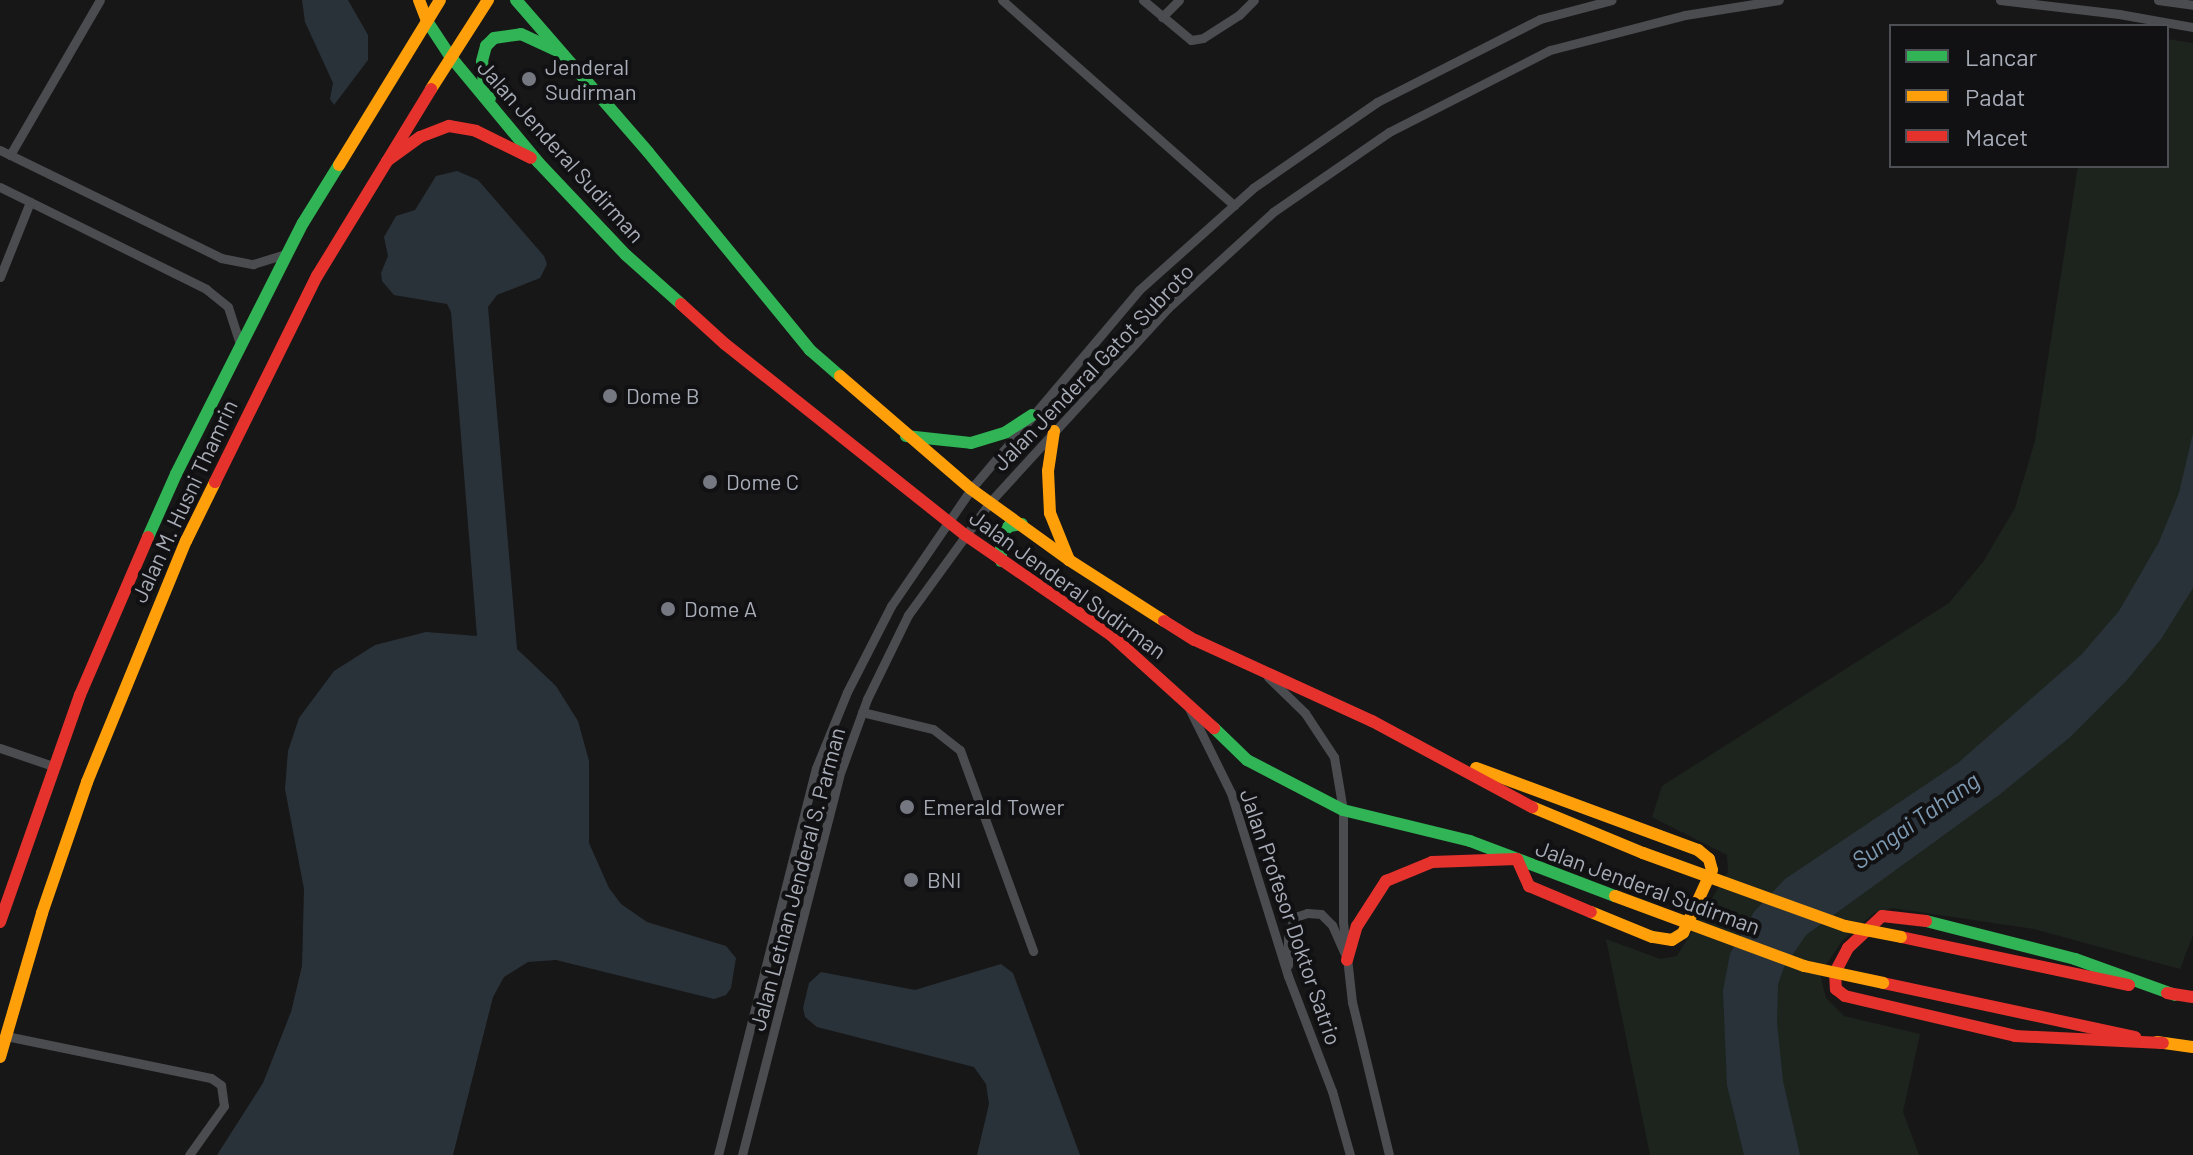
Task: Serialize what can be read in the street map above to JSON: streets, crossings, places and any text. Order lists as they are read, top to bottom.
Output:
{
  "streets": {
    "main road": ["Jalan Jenderal Sudirman", "Jalan M. Husni Thamrin"],
    "street": ["Jalan Jenderal Gatot Subroto", "Jalan Letnan Jenderal S. Parman", "Jalan Profesor Doktor Satrio"]
  },
  "crossings": [
    ["Jalan Jenderal Sudirman", "Jalan Jenderal Gatot Subroto"],
    ["Jalan Jenderal Sudirman", "Jalan M. Husni Thamrin"],
    ["Jalan Jenderal Sudirman", "Jalan Letnan Jenderal S. Parman"],
    ["Jalan Jenderal Sudirman", "Jalan Profesor Doktor Satrio"],
    ["Jalan Jenderal Gatot Subroto", "Jalan Letnan Jenderal S. Parman"]
  ],
  "water": ["Sungai Tahang"],
  "places": [
    "Jenderal Sudirman",
    "Dome B",
    "Dome C",
    "Dome A",
    "Emerald Tower",
    "BNI"
  ],
  "legend": ["Lancar", "Padat", "Macet"]
}
